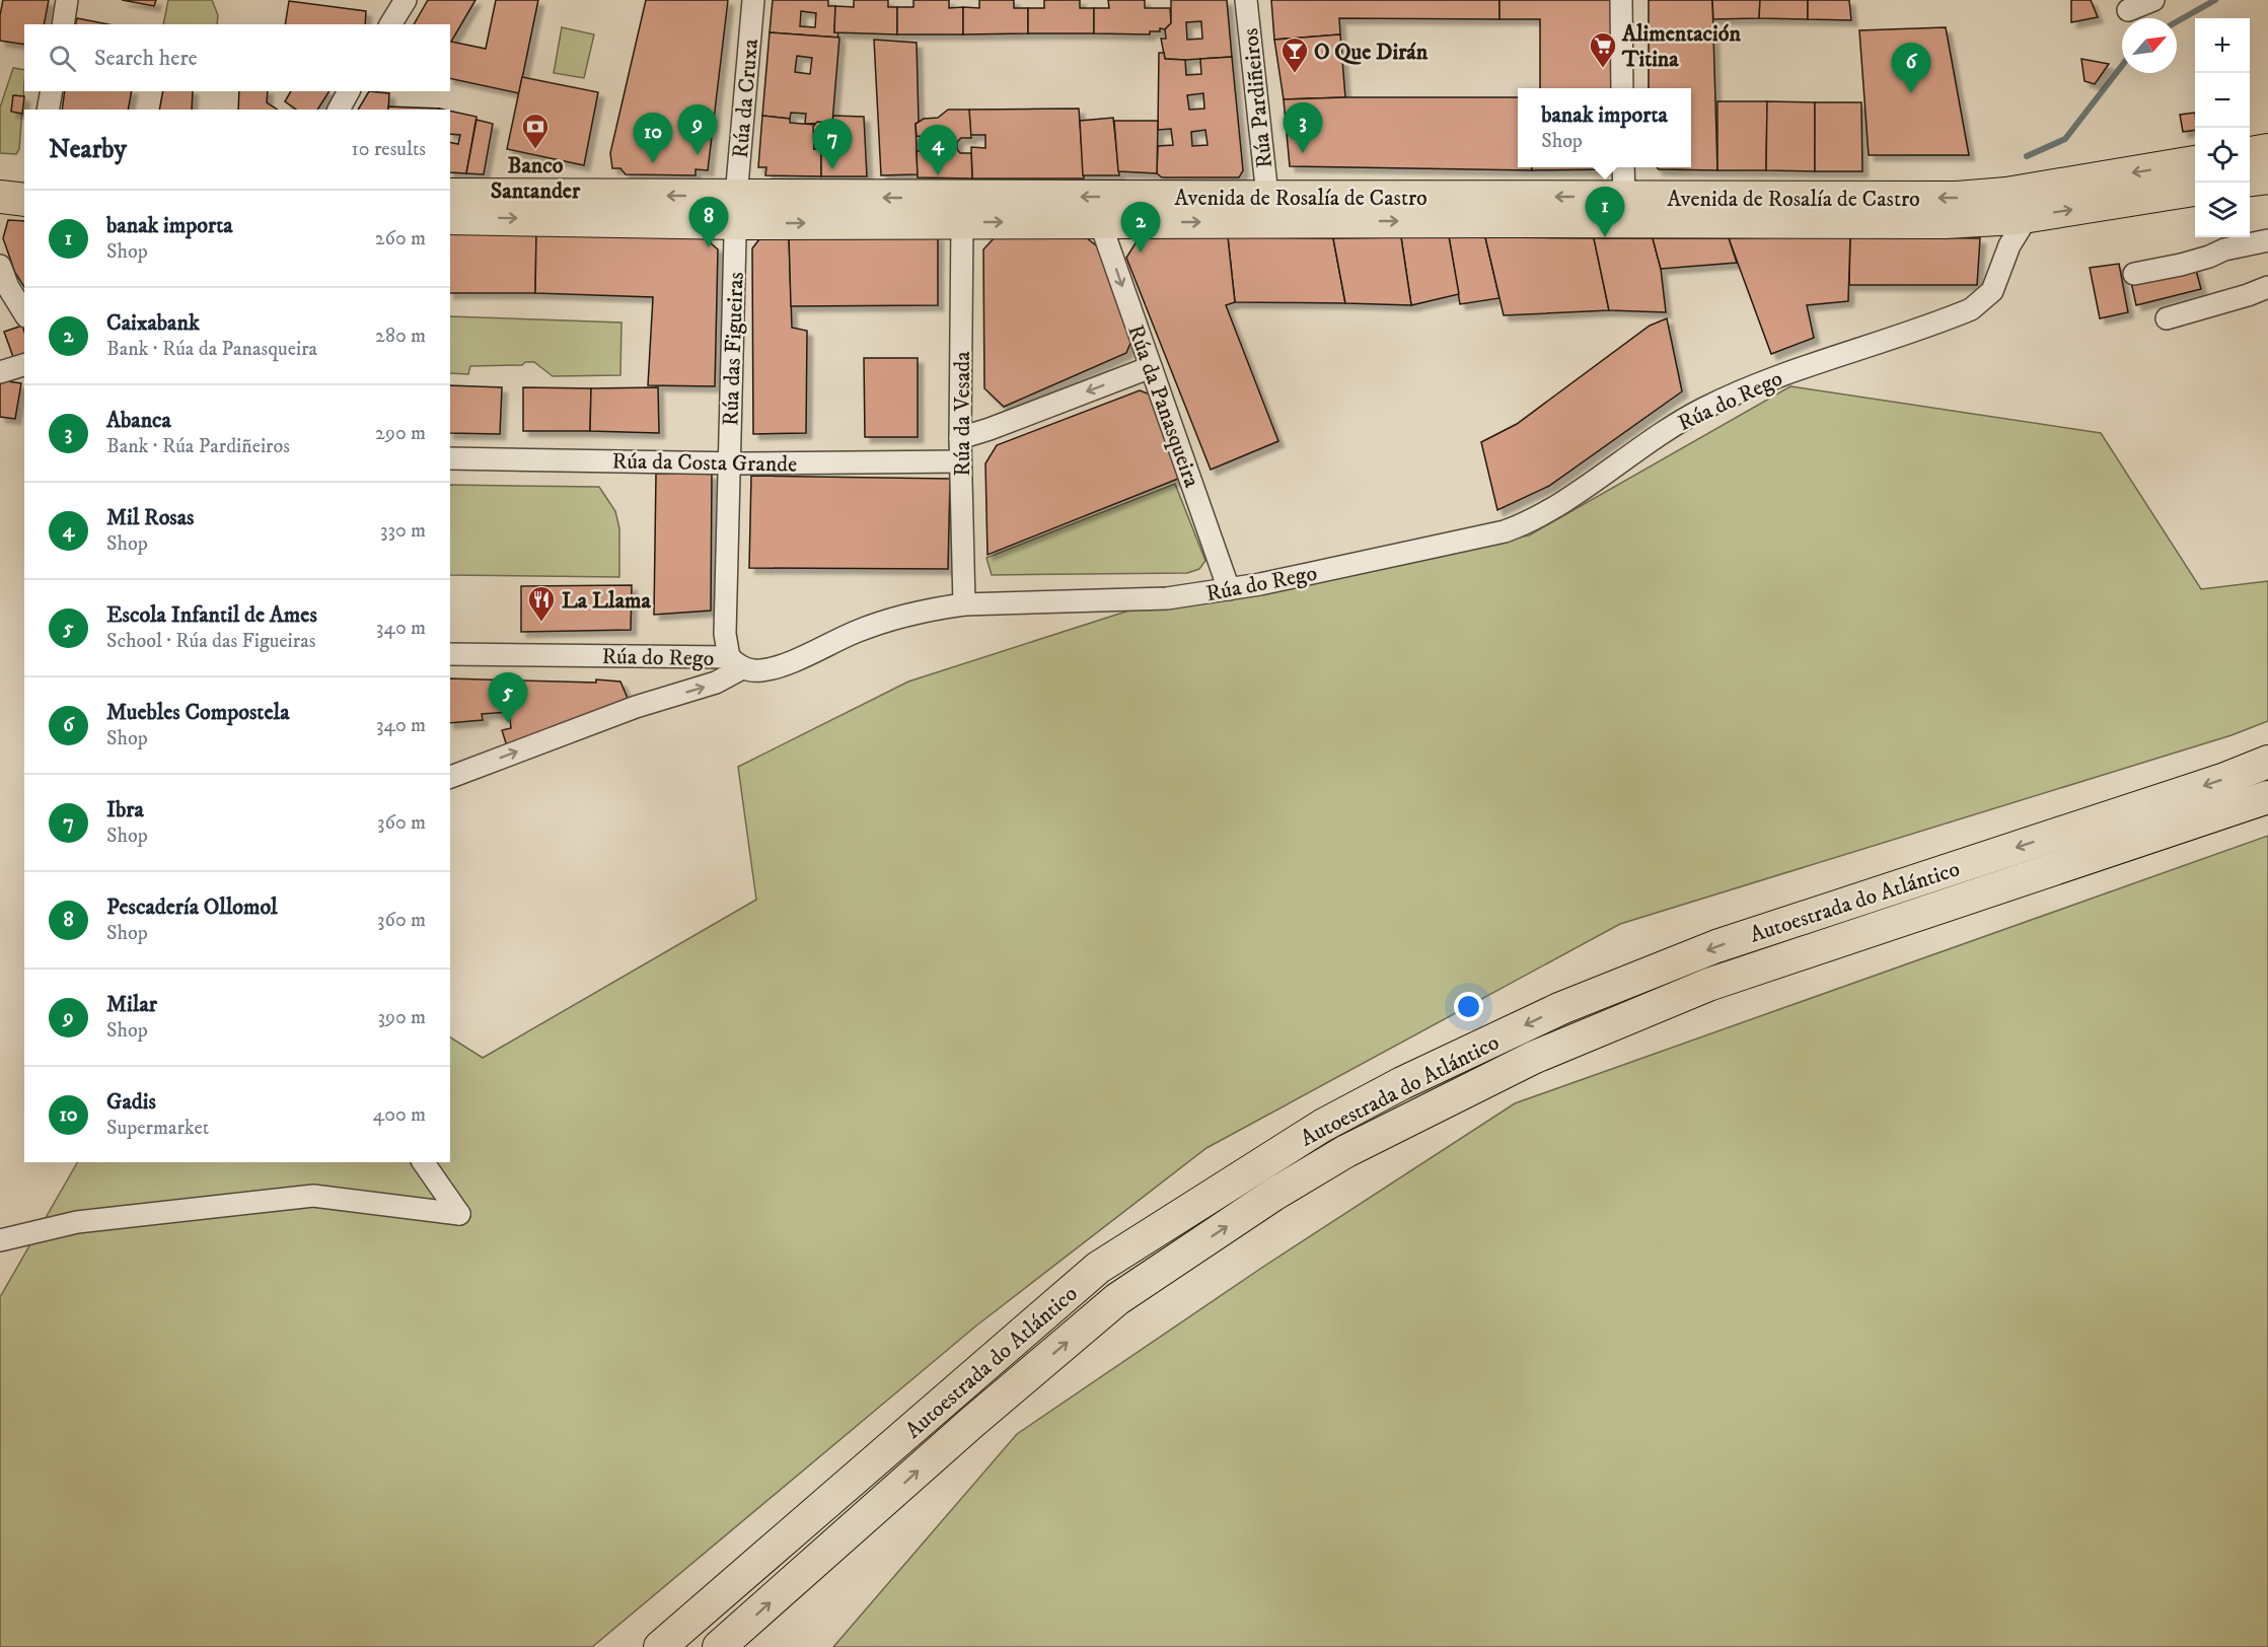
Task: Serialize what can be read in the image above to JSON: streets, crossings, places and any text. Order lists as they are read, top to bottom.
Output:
{
  "streets": {
    "highway": ["Avenida de Rosalía de Castro", "Autoestrada do Atlántico"],
    "street": [
      "Rúa da Cruxa",
      "Rúa Pardiñeiros",
      "Rúa das Figueiras",
      "Rúa do Rego",
      "Rúa da Panasqueira",
      "Rúa da Vesada",
      "Rúa da Costa Grande"
    ]
  },
  "crossings": [
    ["Rúa da Cruxa", "Avenida de Rosalía de Castro"],
    ["Rúa da Cruxa", "Rúa das Figueiras"],
    ["Rúa Pardiñeiros", "Avenida de Rosalía de Castro"],
    ["Avenida de Rosalía de Castro", "Rúa das Figueiras"],
    ["Avenida de Rosalía de Castro", "Rúa do Rego"],
    ["Avenida de Rosalía de Castro", "Rúa da Panasqueira"],
    ["Avenida de Rosalía de Castro", "Rúa da Vesada"],
    ["Rúa das Figueiras", "Rúa do Rego"],
    ["Rúa das Figueiras", "Rúa da Costa Grande"],
    ["Rúa do Rego", "Rúa da Panasqueira"],
    ["Rúa do Rego", "Rúa da Vesada"],
    ["Rúa da Vesada", "Rúa da Costa Grande"]
  ],
  "one_way": ["Rúa da Panasqueira"],
  "places": {
    "supermarket": ["Alimentación Titina"],
    "bar": ["O Que Dirán"],
    "bank": ["Banco Santander"],
    "restaurant": ["La Llama"]
  },
  "north": "top right",
  "page": {
    "map_buttons": ["+", "−"],
    "search": "Search here",
    "pins": [
      "6",
      "3",
      "9",
      "10",
      "7",
      "4",
      "1",
      "8",
      "2",
      "5"
    ],
    "popup": ["banak importa", "Shop"],
    "heading": ["Nearby", "10 results"],
    "list": [
      {
        "mark": "1",
        "name": "banak importa",
        "note": "Shop",
        "value": "260 m"
      },
      {
        "mark": "2",
        "name": "Caixabank",
        "note": "Bank · Rúa da Panasqueira",
        "value": "280 m"
      },
      {
        "mark": "3",
        "name": "Abanca",
        "note": "Bank · Rúa Pardiñeiros",
        "value": "290 m"
      },
      {
        "mark": "4",
        "name": "Mil Rosas",
        "note": "Shop",
        "value": "330 m"
      },
      {
        "mark": "5",
        "name": "Escola Infantil de Ames",
        "note": "School · Rúa das Figueiras",
        "value": "340 m"
      },
      {
        "mark": "6",
        "name": "Muebles Compostela",
        "note": "Shop",
        "value": "340 m"
      },
      {
        "mark": "7",
        "name": "Ibra",
        "note": "Shop",
        "value": "360 m"
      },
      {
        "mark": "8",
        "name": "Pescadería Ollomol",
        "note": "Shop",
        "value": "360 m"
      },
      {
        "mark": "9",
        "name": "Milar",
        "note": "Shop",
        "value": "390 m"
      },
      {
        "mark": "10",
        "name": "Gadis",
        "note": "Supermarket",
        "value": "400 m"
      }
    ]
  }
}
